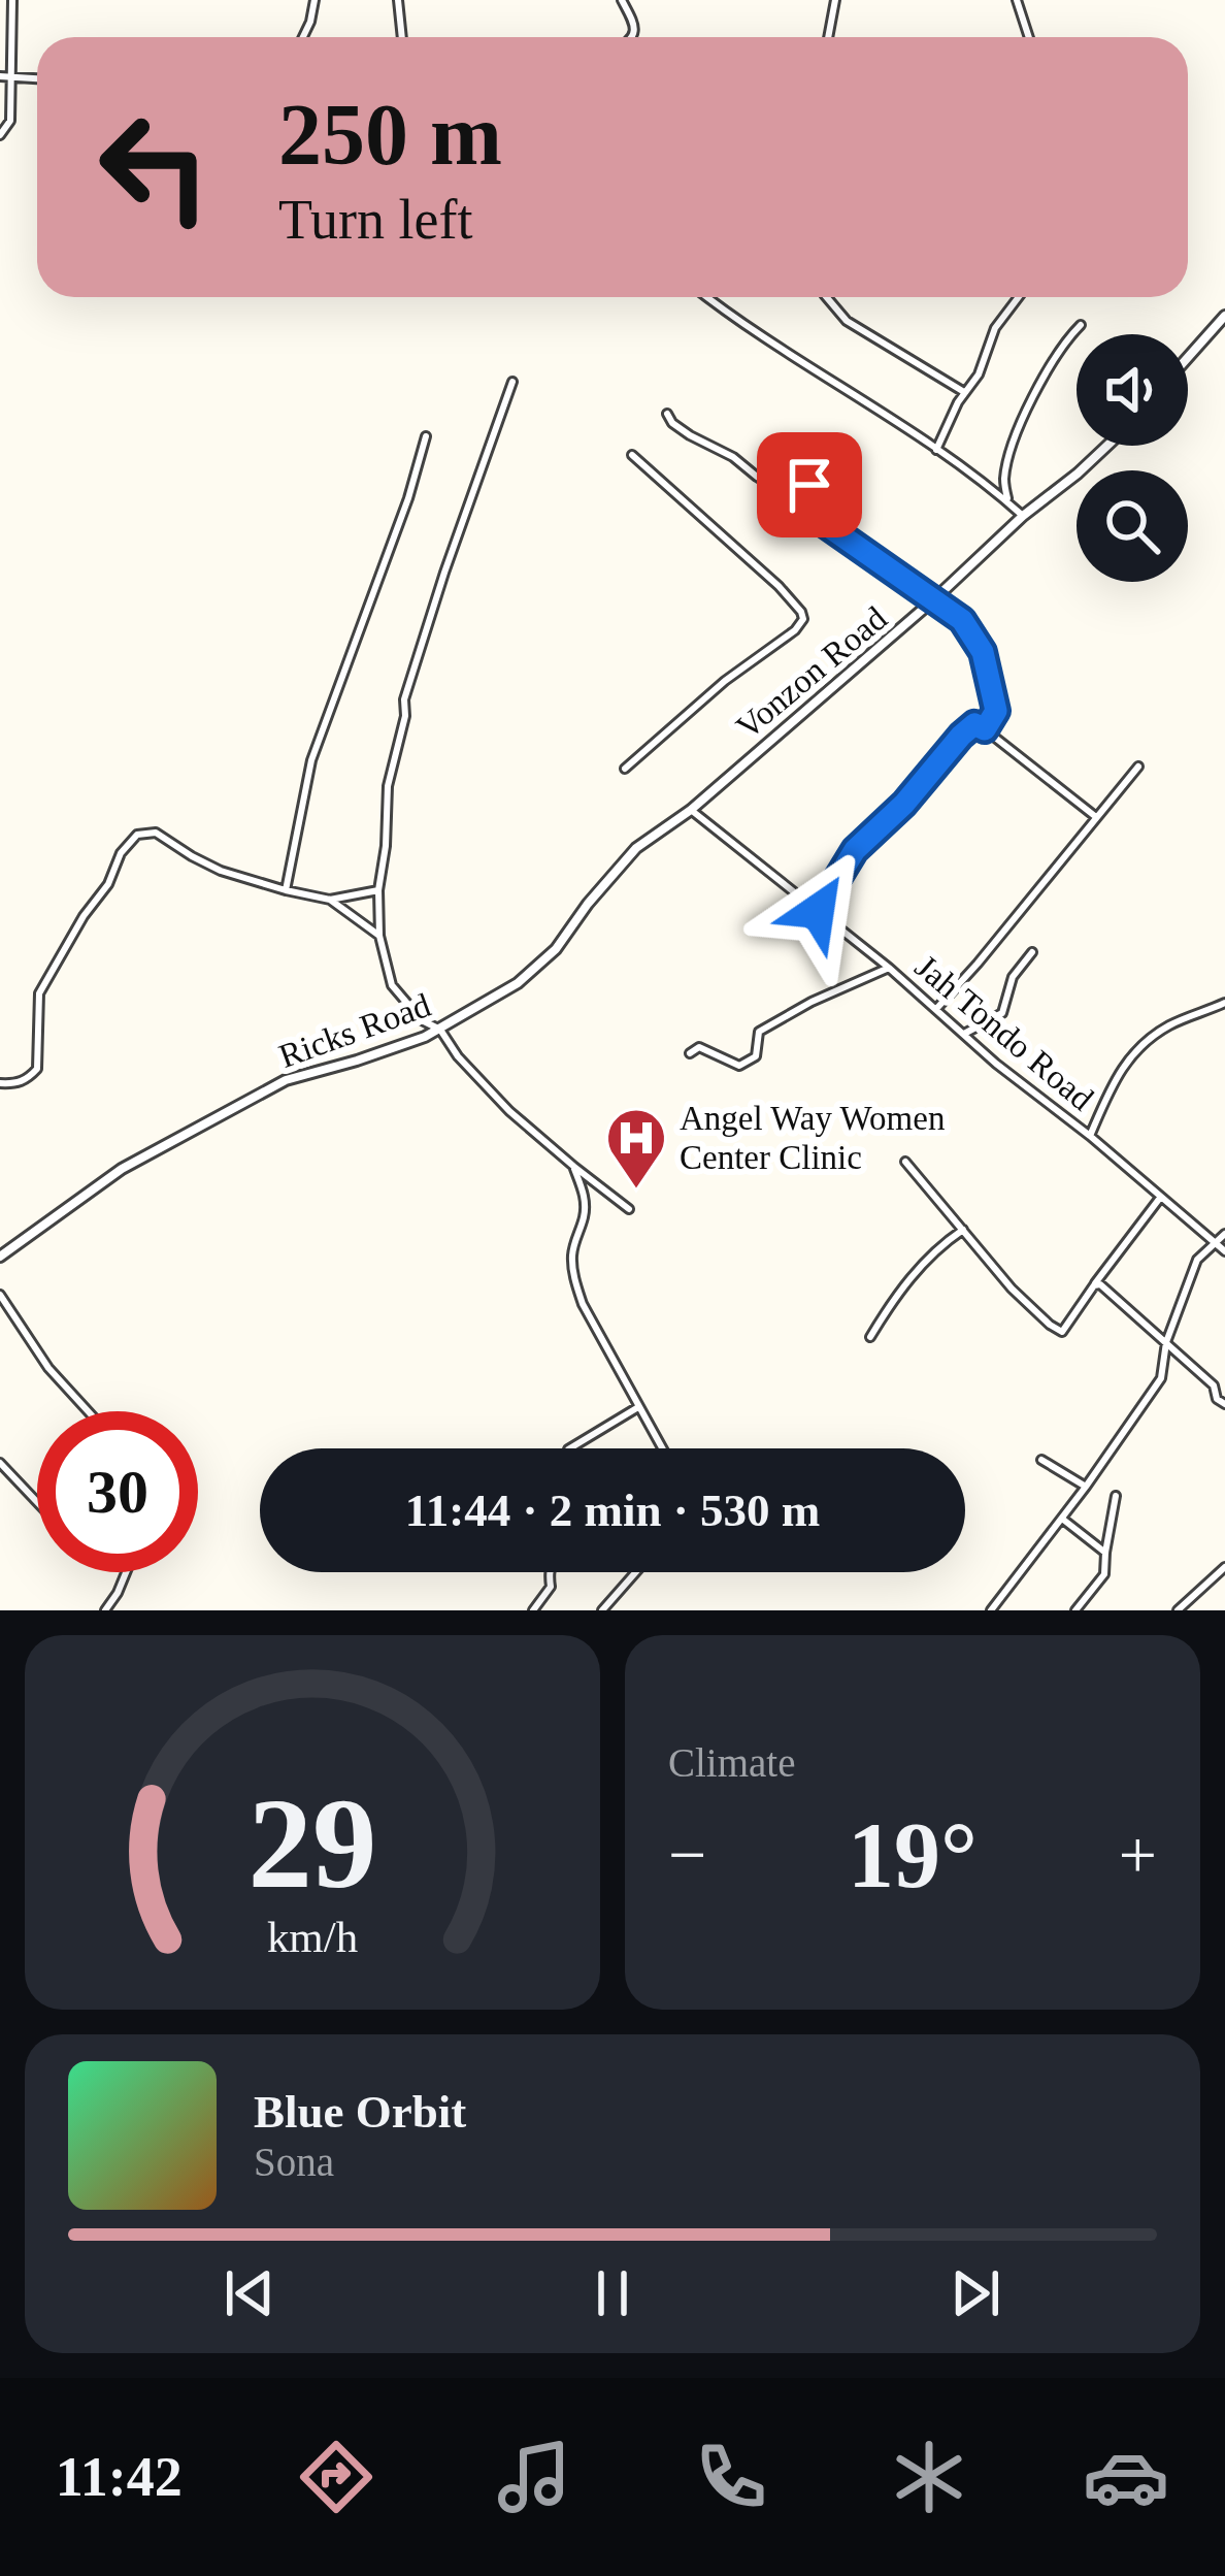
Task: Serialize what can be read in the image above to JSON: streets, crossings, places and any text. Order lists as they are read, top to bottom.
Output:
{
  "streets": {
    "street": ["Vonzon Road", "Ricks Road", "Jah Tondo Road"]
  },
  "crossings": [
    ["Vonzon Road", "Ricks Road"],
    ["Vonzon Road", "Jah Tondo Road"],
    ["Ricks Road", "Jah Tondo Road"]
  ],
  "places": {
    "hospital": ["Angel Way Women Center Clinic"]
  },
  "page": {
    "turn": ["250 m", "Turn left"],
    "limit": "30",
    "trip": "11:44 · 2 min · 530 m",
    "tile": "Climate",
    "heat": ["−", "19°", "+"],
    "song": ["Blue Orbit", "Sona"],
    "tabs": "11:42",
    "gauge": ["29", "km/h"]
  }
}
